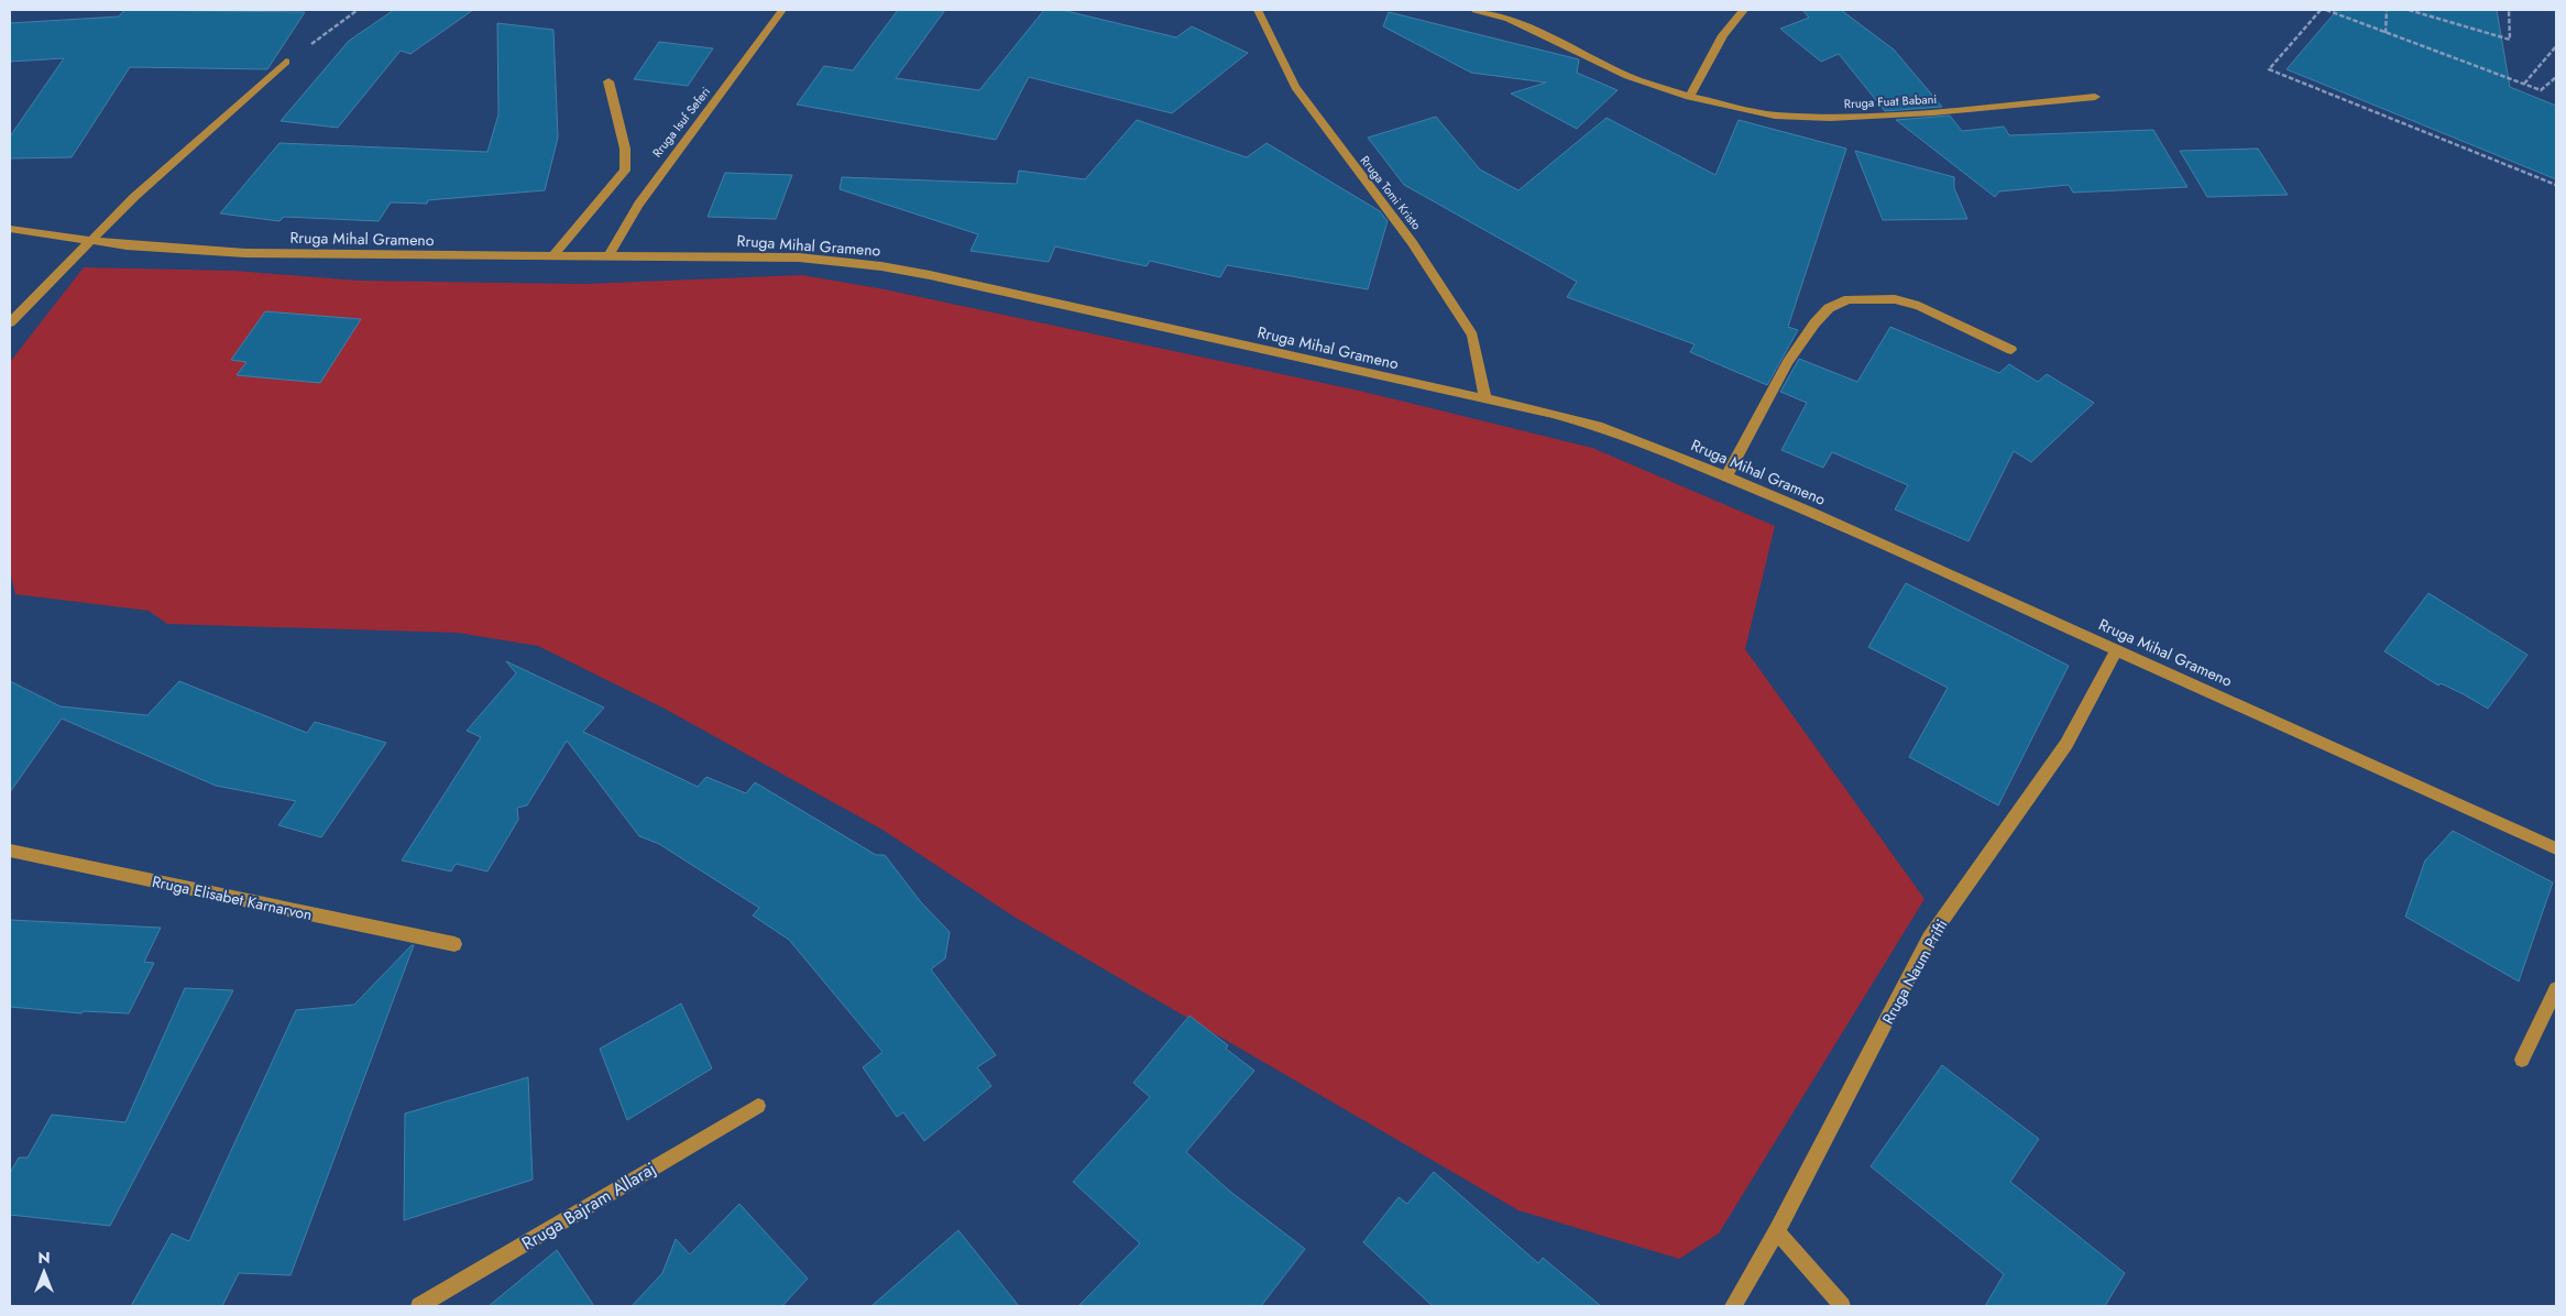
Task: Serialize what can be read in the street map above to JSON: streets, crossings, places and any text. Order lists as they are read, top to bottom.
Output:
{
  "streets": {
    "street": [
      "Rruga Fuat Babani",
      "Rruga Isuf Seferi",
      "Rruga Tomi Kristo",
      "Rruga Mihal Grameno",
      "Rruga Elisabet Karnarvon",
      "Rruga Naum Prifti",
      "Rruga Bajram Allaraj"
    ]
  },
  "crossings": [
    ["Rruga Isuf Seferi", "Rruga Mihal Grameno"],
    ["Rruga Tomi Kristo", "Rruga Mihal Grameno"],
    ["Rruga Mihal Grameno", "Rruga Naum Prifti"]
  ],
  "north": "top"
}
